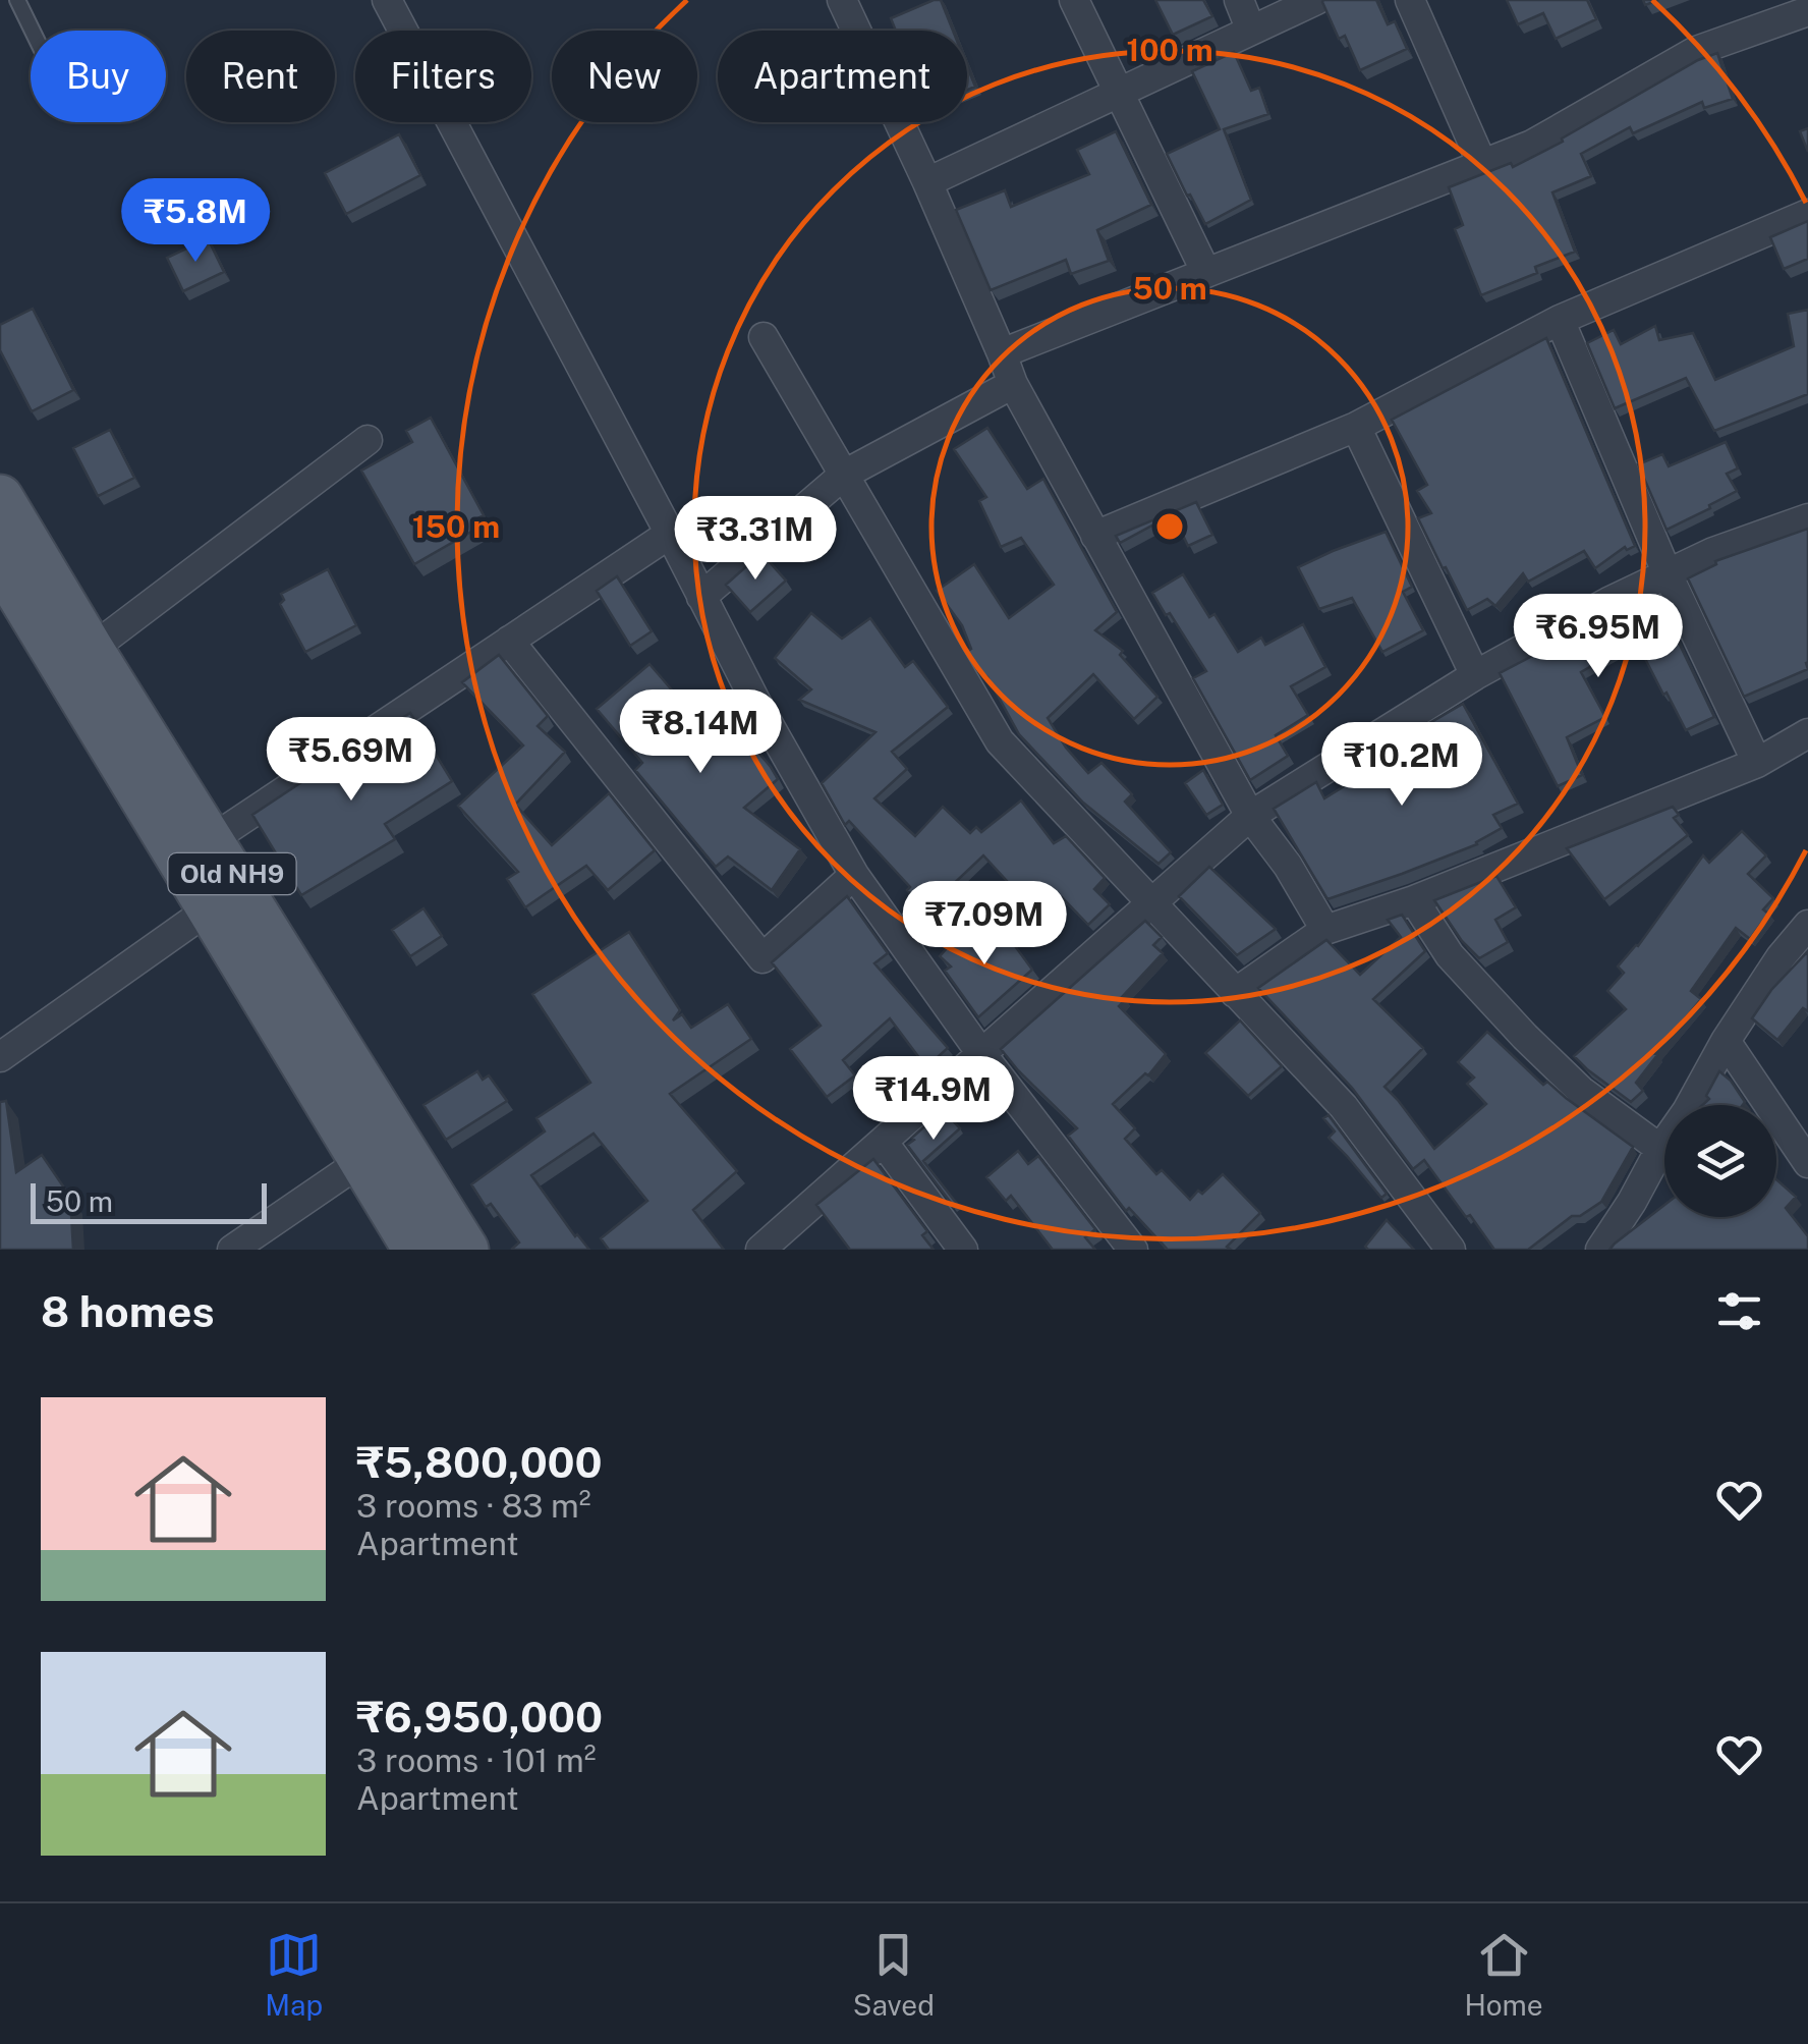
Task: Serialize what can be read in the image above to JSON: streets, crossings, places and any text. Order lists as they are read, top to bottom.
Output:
{
  "streets": {
    "main road": ["Old NH9"]
  },
  "scale_bar": "50 m",
  "page": {
    "chip": [
      "Buy",
      "Rent",
      "Filters",
      "New",
      "Apartment"
    ],
    "price": [
      "₹5.8M",
      "₹3.31M",
      "₹6.95M",
      "₹8.14M",
      "₹5.69M",
      "₹10.2M",
      "₹7.09M",
      "₹14.9M"
    ],
    "scale": "50 m",
    "heading": "8 homes",
    "list": [
      {
        "name": "₹5,800,000",
        "note": "3 rooms · 83 m² · Apartment"
      },
      {
        "name": "₹6,950,000",
        "note": "3 rooms · 101 m² · Apartment"
      }
    ],
    "tabs": ["Map", "Saved", "Home"]
  },
  "rings": ["100 m", "50 m", "150 m"]
}
